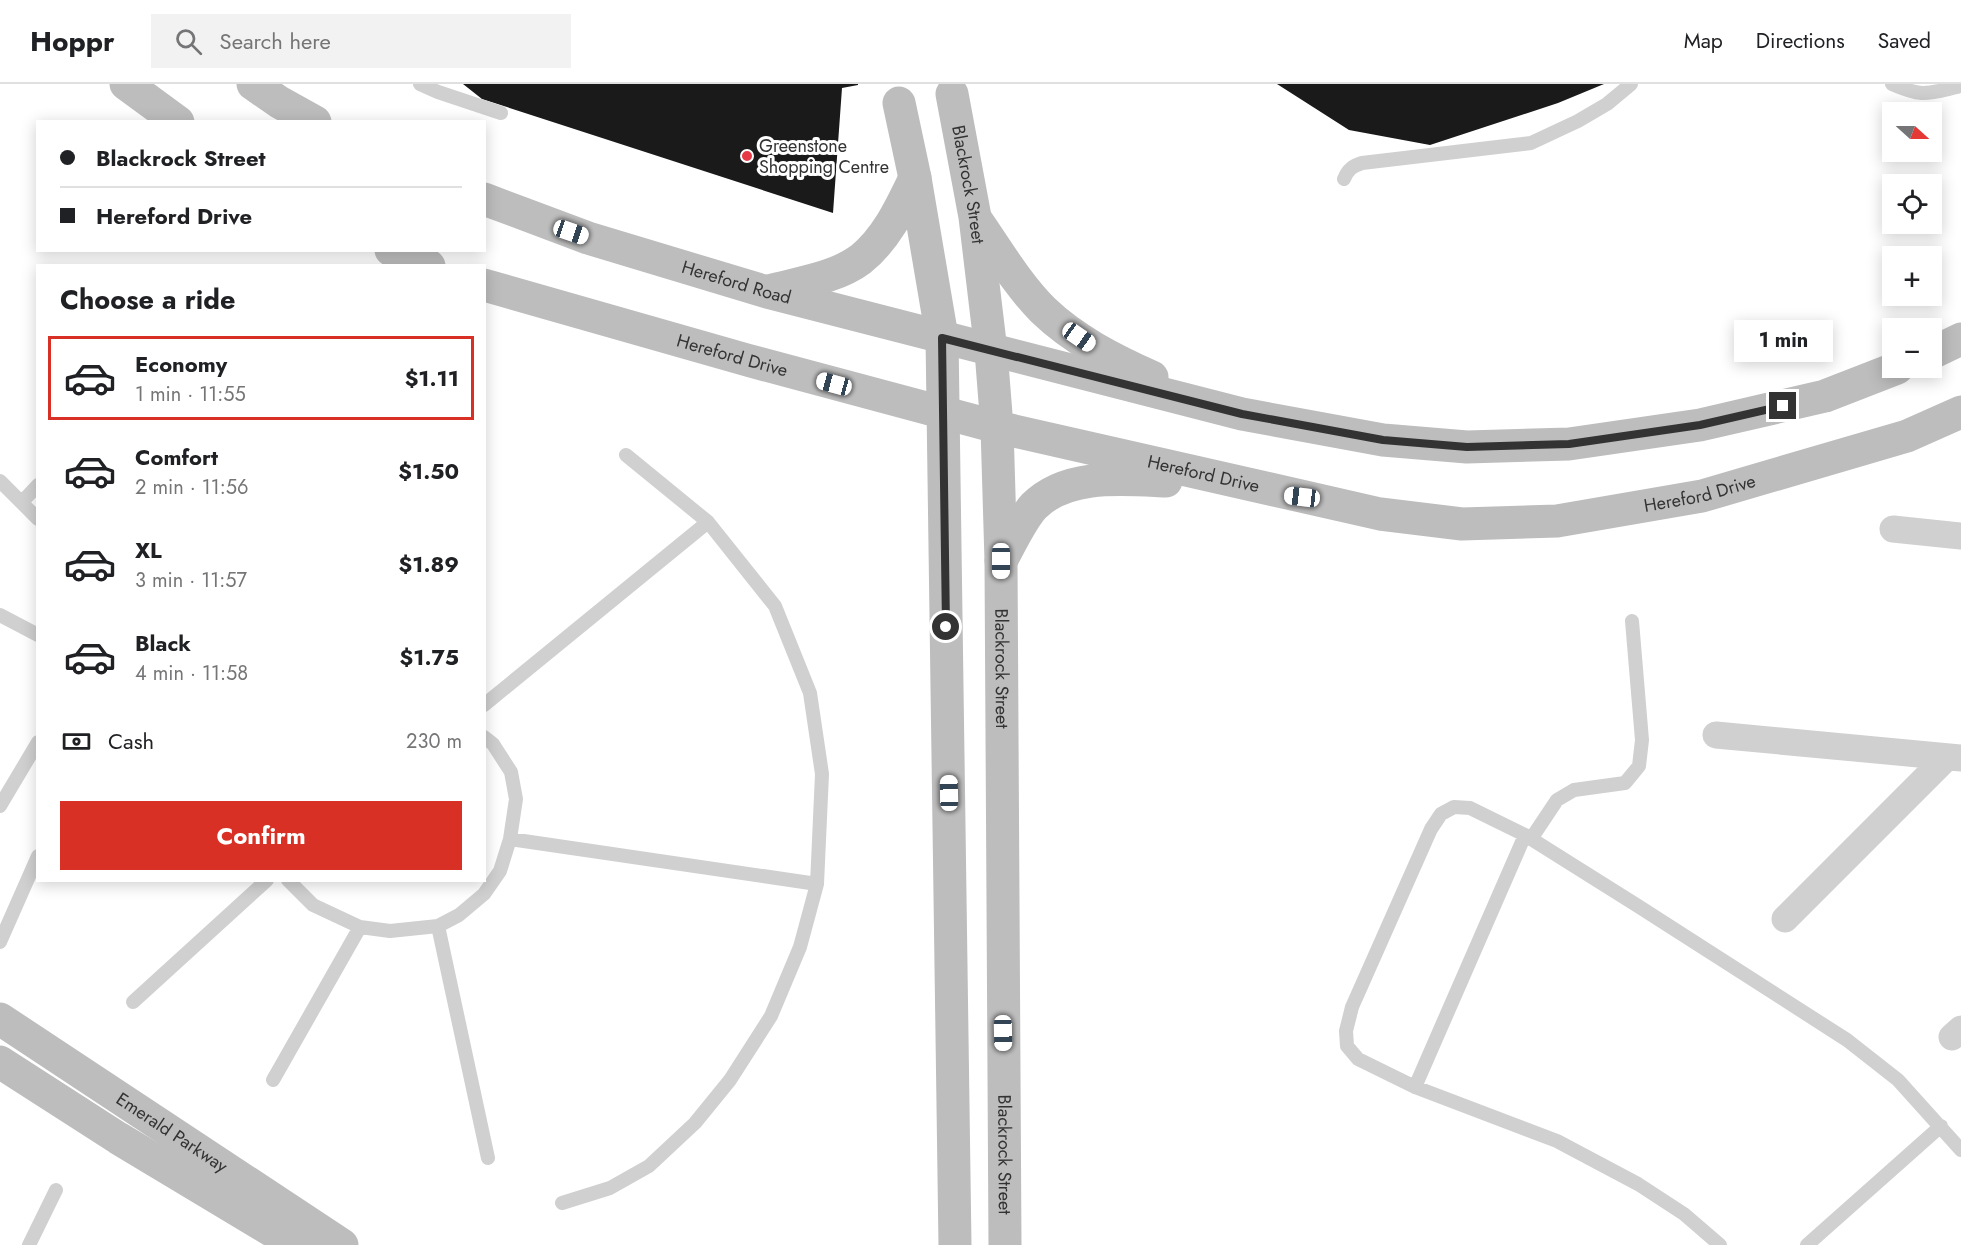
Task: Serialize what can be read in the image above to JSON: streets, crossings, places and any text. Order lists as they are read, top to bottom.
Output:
{
  "streets": {
    "street": [
      "Blackrock Street",
      "Hereford Road",
      "Hereford Drive",
      "Emerald Parkway"
    ]
  },
  "crossings": [
    ["Blackrock Street", "Hereford Road"],
    ["Blackrock Street", "Hereford Drive"]
  ],
  "places": ["Greenstone Shopping Centre"],
  "north": "right",
  "page": {
    "header": "Hoppr",
    "search": "Search here",
    "nav": ["Map", "Directions", "Saved"],
    "map_buttons": ["+", "−"],
    "banner": ["Blackrock Street", "Hereford Drive"],
    "heading": "Choose a ride",
    "bubble": "1 min",
    "list": [
      {
        "name": "Economy",
        "note": "1 min · 11:55",
        "value": "$1.11"
      },
      {
        "name": "Comfort",
        "note": "2 min · 11:56",
        "value": "$1.50"
      },
      {
        "name": "XL",
        "note": "3 min · 11:57",
        "value": "$1.89"
      },
      {
        "name": "Black",
        "note": "4 min · 11:58",
        "value": "$1.75"
      }
    ],
    "pay": ["Cash", "230 m"],
    "buttons": "Confirm"
  }
}
